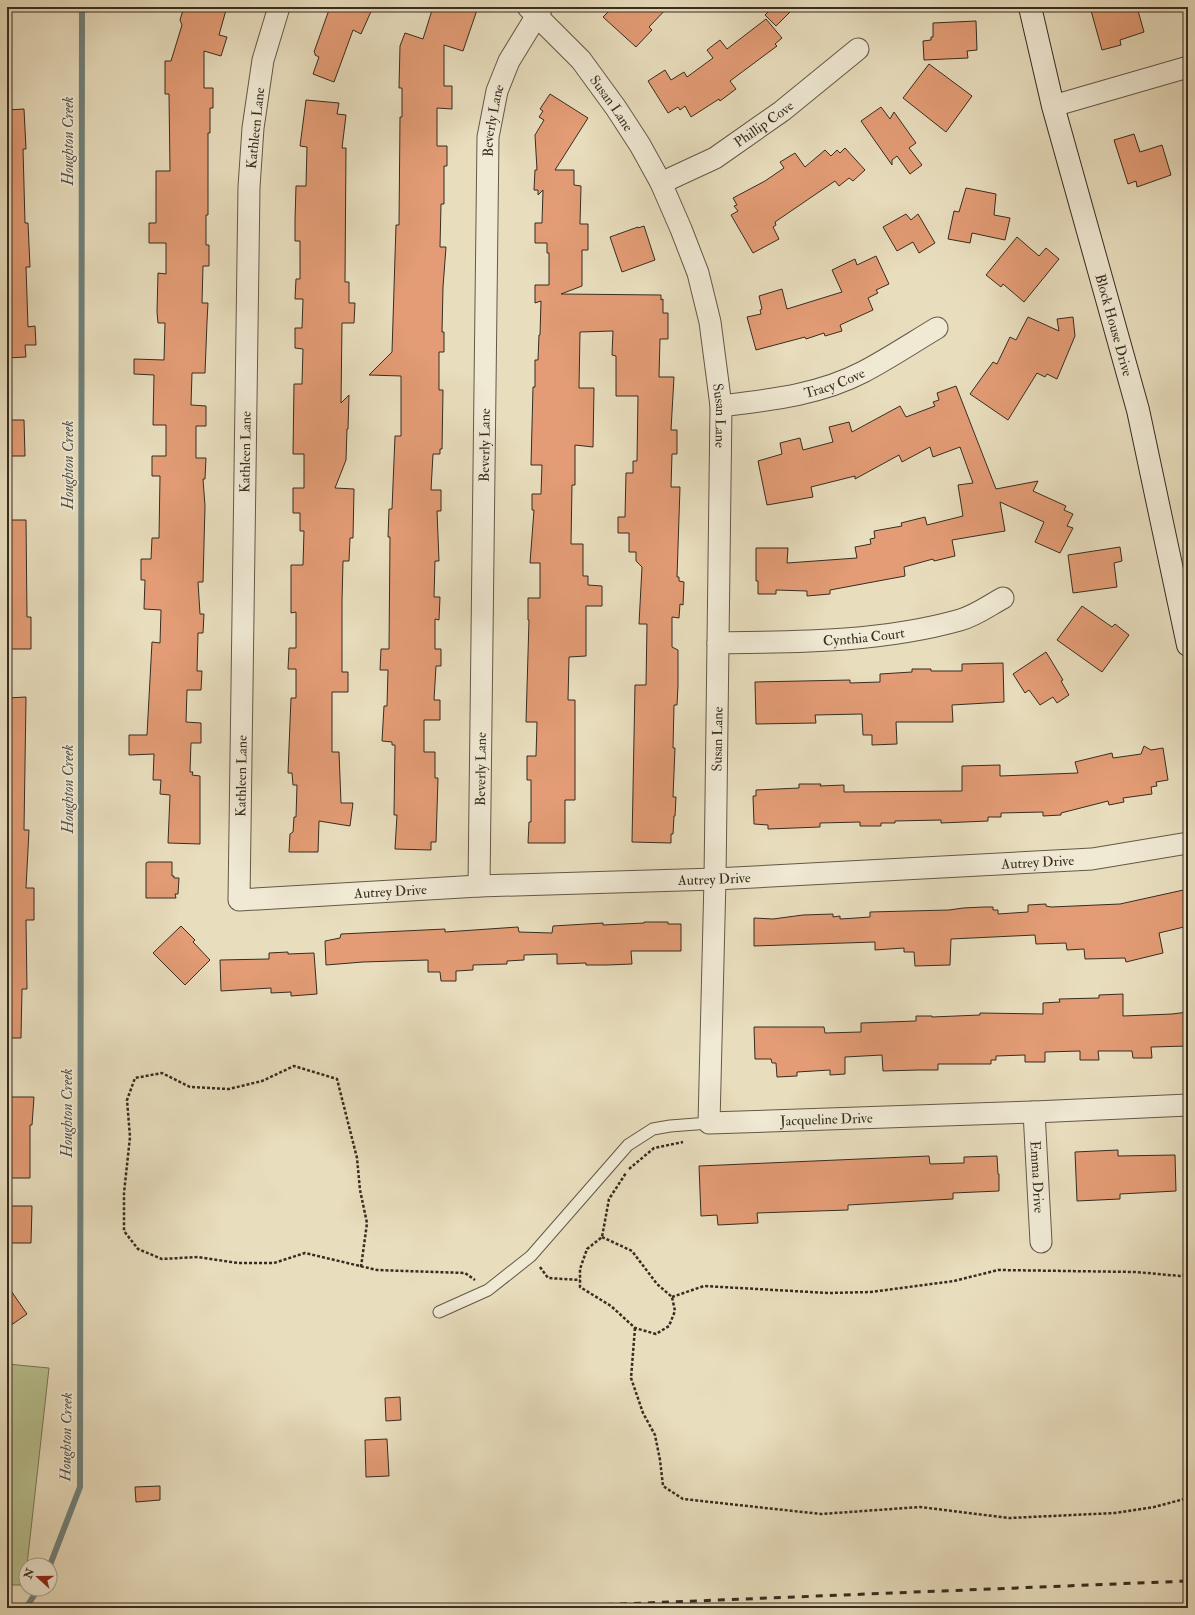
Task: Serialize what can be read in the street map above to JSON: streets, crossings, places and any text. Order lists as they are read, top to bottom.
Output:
{
  "streets": {
    "street": [
      "Susan Lane",
      "Beverly Lane",
      "Phillip Cove",
      "Kathleen Lane",
      "Block House Drive",
      "Tracy Cove",
      "Cynthia Court",
      "Autrey Drive",
      "Jacqueline Drive",
      "Emma Drive"
    ]
  },
  "crossings": [
    ["Susan Lane", "Beverly Lane"],
    ["Susan Lane", "Phillip Cove"],
    ["Susan Lane", "Tracy Cove"],
    ["Susan Lane", "Cynthia Court"],
    ["Susan Lane", "Autrey Drive"],
    ["Beverly Lane", "Autrey Drive"],
    ["Kathleen Lane", "Autrey Drive"],
    ["Jacqueline Drive", "Emma Drive"]
  ],
  "water": ["Houghton Creek"],
  "north": "left"
}
